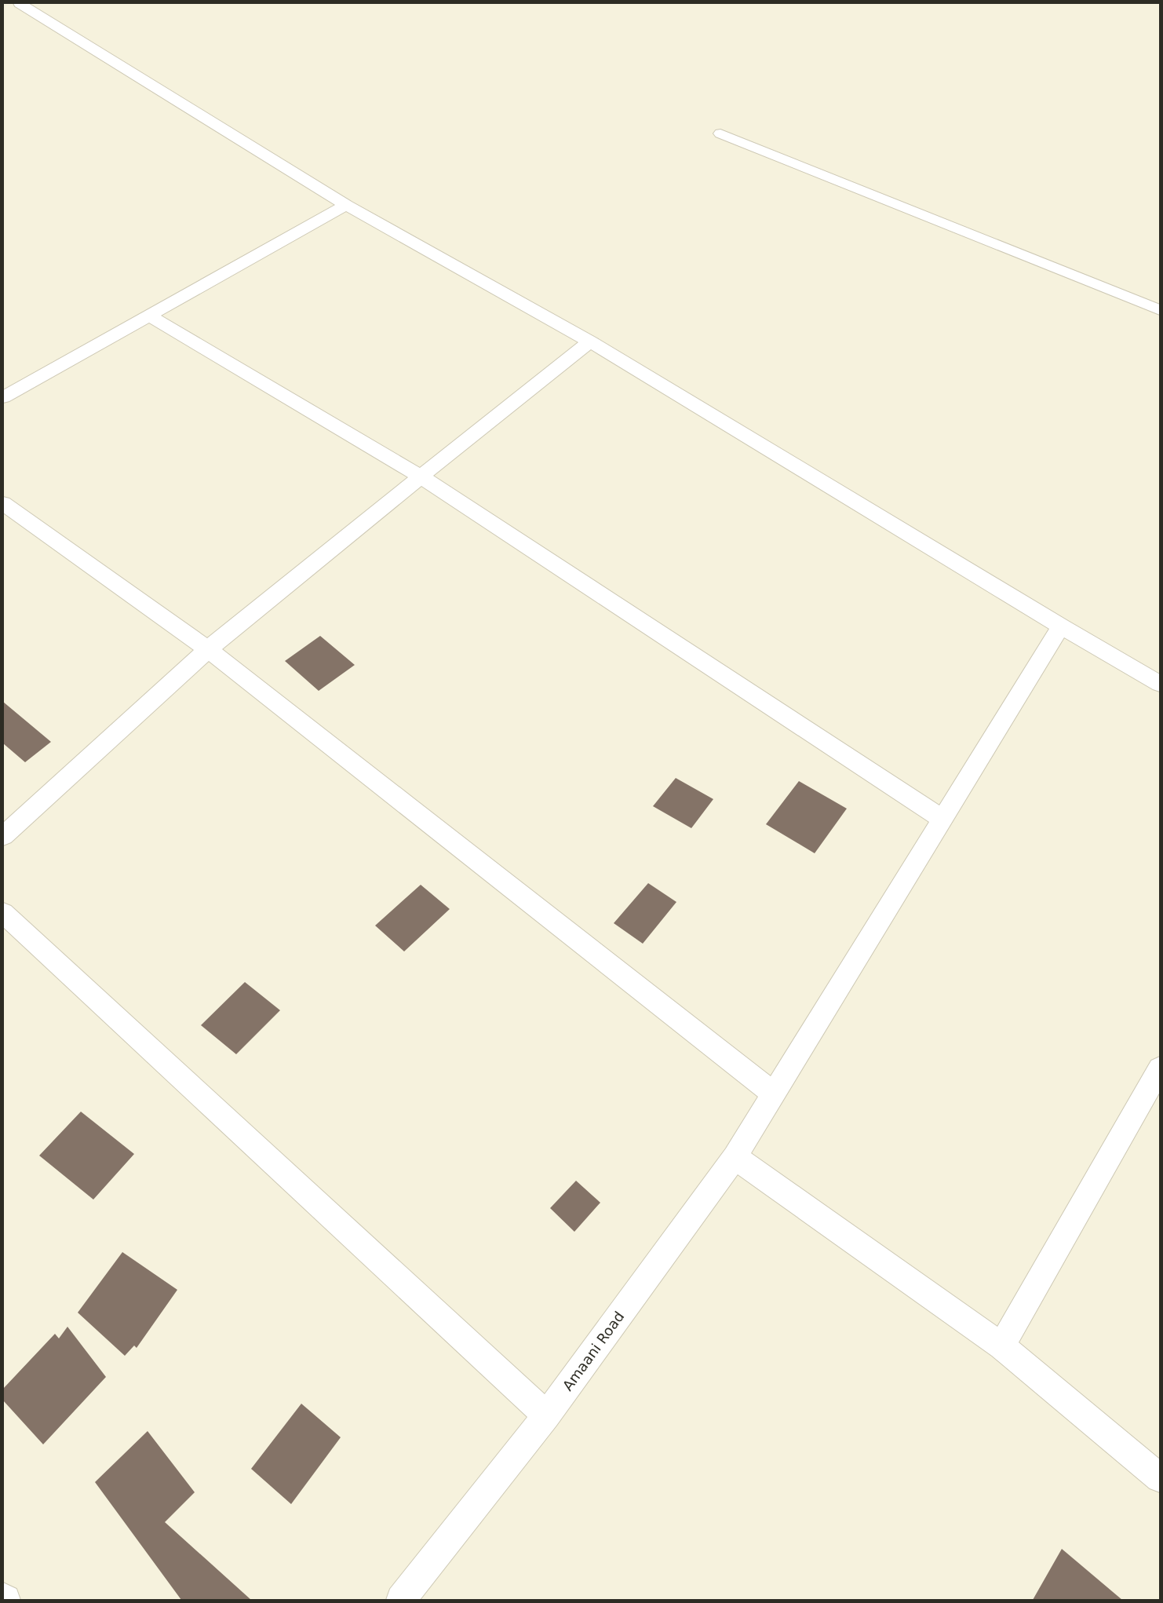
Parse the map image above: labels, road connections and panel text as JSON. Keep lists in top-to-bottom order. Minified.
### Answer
{"streets":{"street":["Amaani Road"]}}
